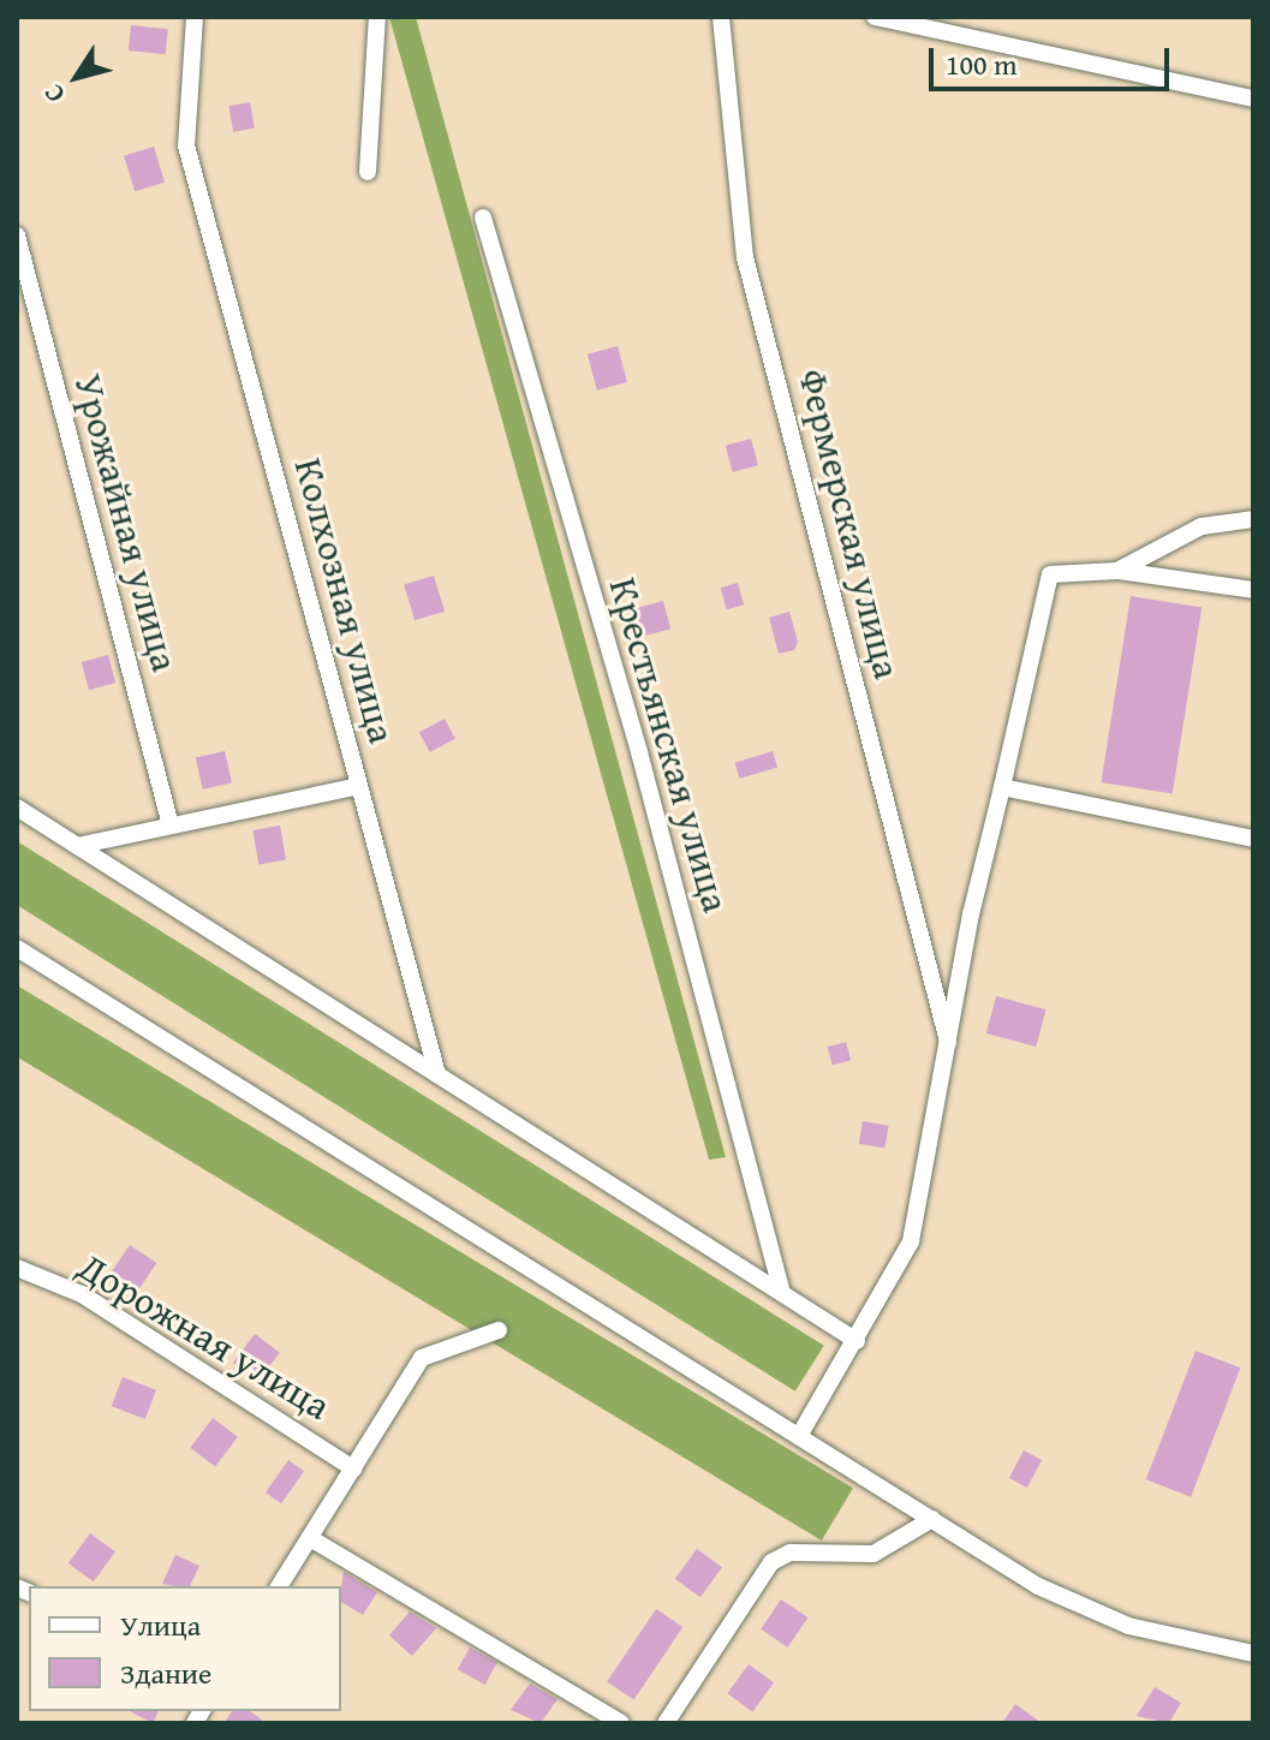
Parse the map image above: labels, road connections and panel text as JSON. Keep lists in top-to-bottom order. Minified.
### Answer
{"streets":{"street":["Урожайная улица","Фермерская улица","Колхозная улица","Крестьянская улица","Дорожная улица"]},"legend":["Улица","Здание"],"scale_bar":"100 m","north":"bottom left"}
